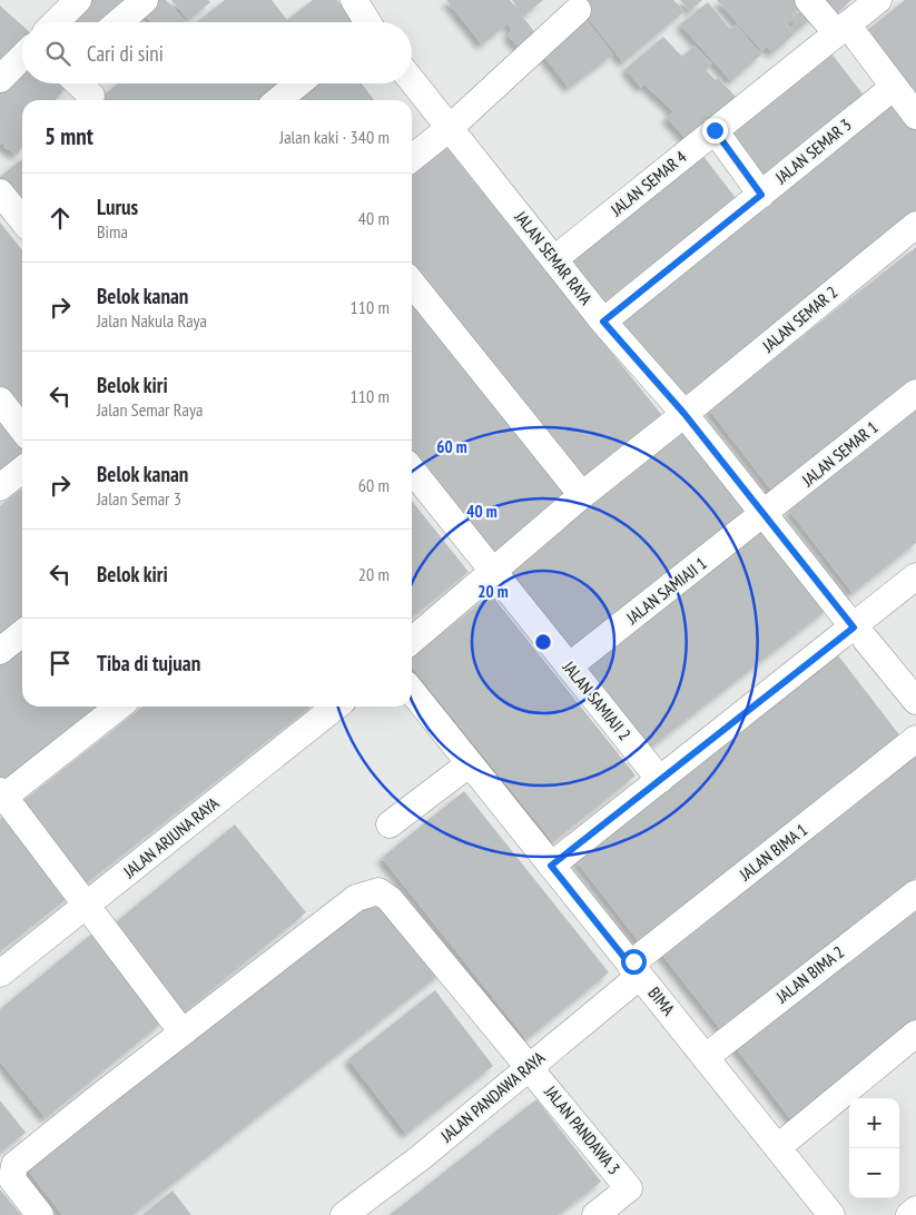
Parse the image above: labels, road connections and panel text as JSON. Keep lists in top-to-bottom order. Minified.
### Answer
{"streets":{"street":["JALAN SEMAR 3","JALAN SEMAR 4","JALAN SEMAR RAYA","JALAN SEMAR 2","JALAN SEMAR 1","JALAN SAMIAJI 1","JALAN SAMIAJI 2","JALAN ARJUNA RAYA","JALAN BIMA 1","JALAN BIMA 2","BIMA","JALAN PANDAWA RAYA","JALAN PANDAWA 3"]},"crossings":[["JALAN SEMAR 3","JALAN SEMAR RAYA"],["JALAN SEMAR 4","JALAN SEMAR RAYA"],["JALAN SEMAR RAYA","JALAN SEMAR 2"],["JALAN SEMAR RAYA","JALAN SEMAR 1"],["JALAN SEMAR RAYA","JALAN SAMIAJI 1"],["JALAN SEMAR 2","JALAN SAMIAJI 2"],["JALAN SEMAR 1","JALAN SAMIAJI 1"],["JALAN SAMIAJI 1","JALAN SAMIAJI 2"],["JALAN BIMA 1","BIMA"],["JALAN BIMA 1","JALAN PANDAWA RAYA"],["JALAN BIMA 2","BIMA"],["BIMA","JALAN PANDAWA RAYA"],["JALAN PANDAWA RAYA","JALAN PANDAWA 3"]],"page":{"search":"Cari di sini","heading":["5 mnt","Jalan kaki · 340 m"],"list":[["Lurus","Bima","40 m"],["Belok kanan","Jalan Nakula Raya","110 m"],["Belok kiri","Jalan Semar Raya","110 m"],["Belok kanan","Jalan Semar 3","60 m"],["Belok kiri","20 m"],"Tiba di tujuan"],"map_buttons":["+","−"]},"rings":["60 m","40 m","20 m"]}
